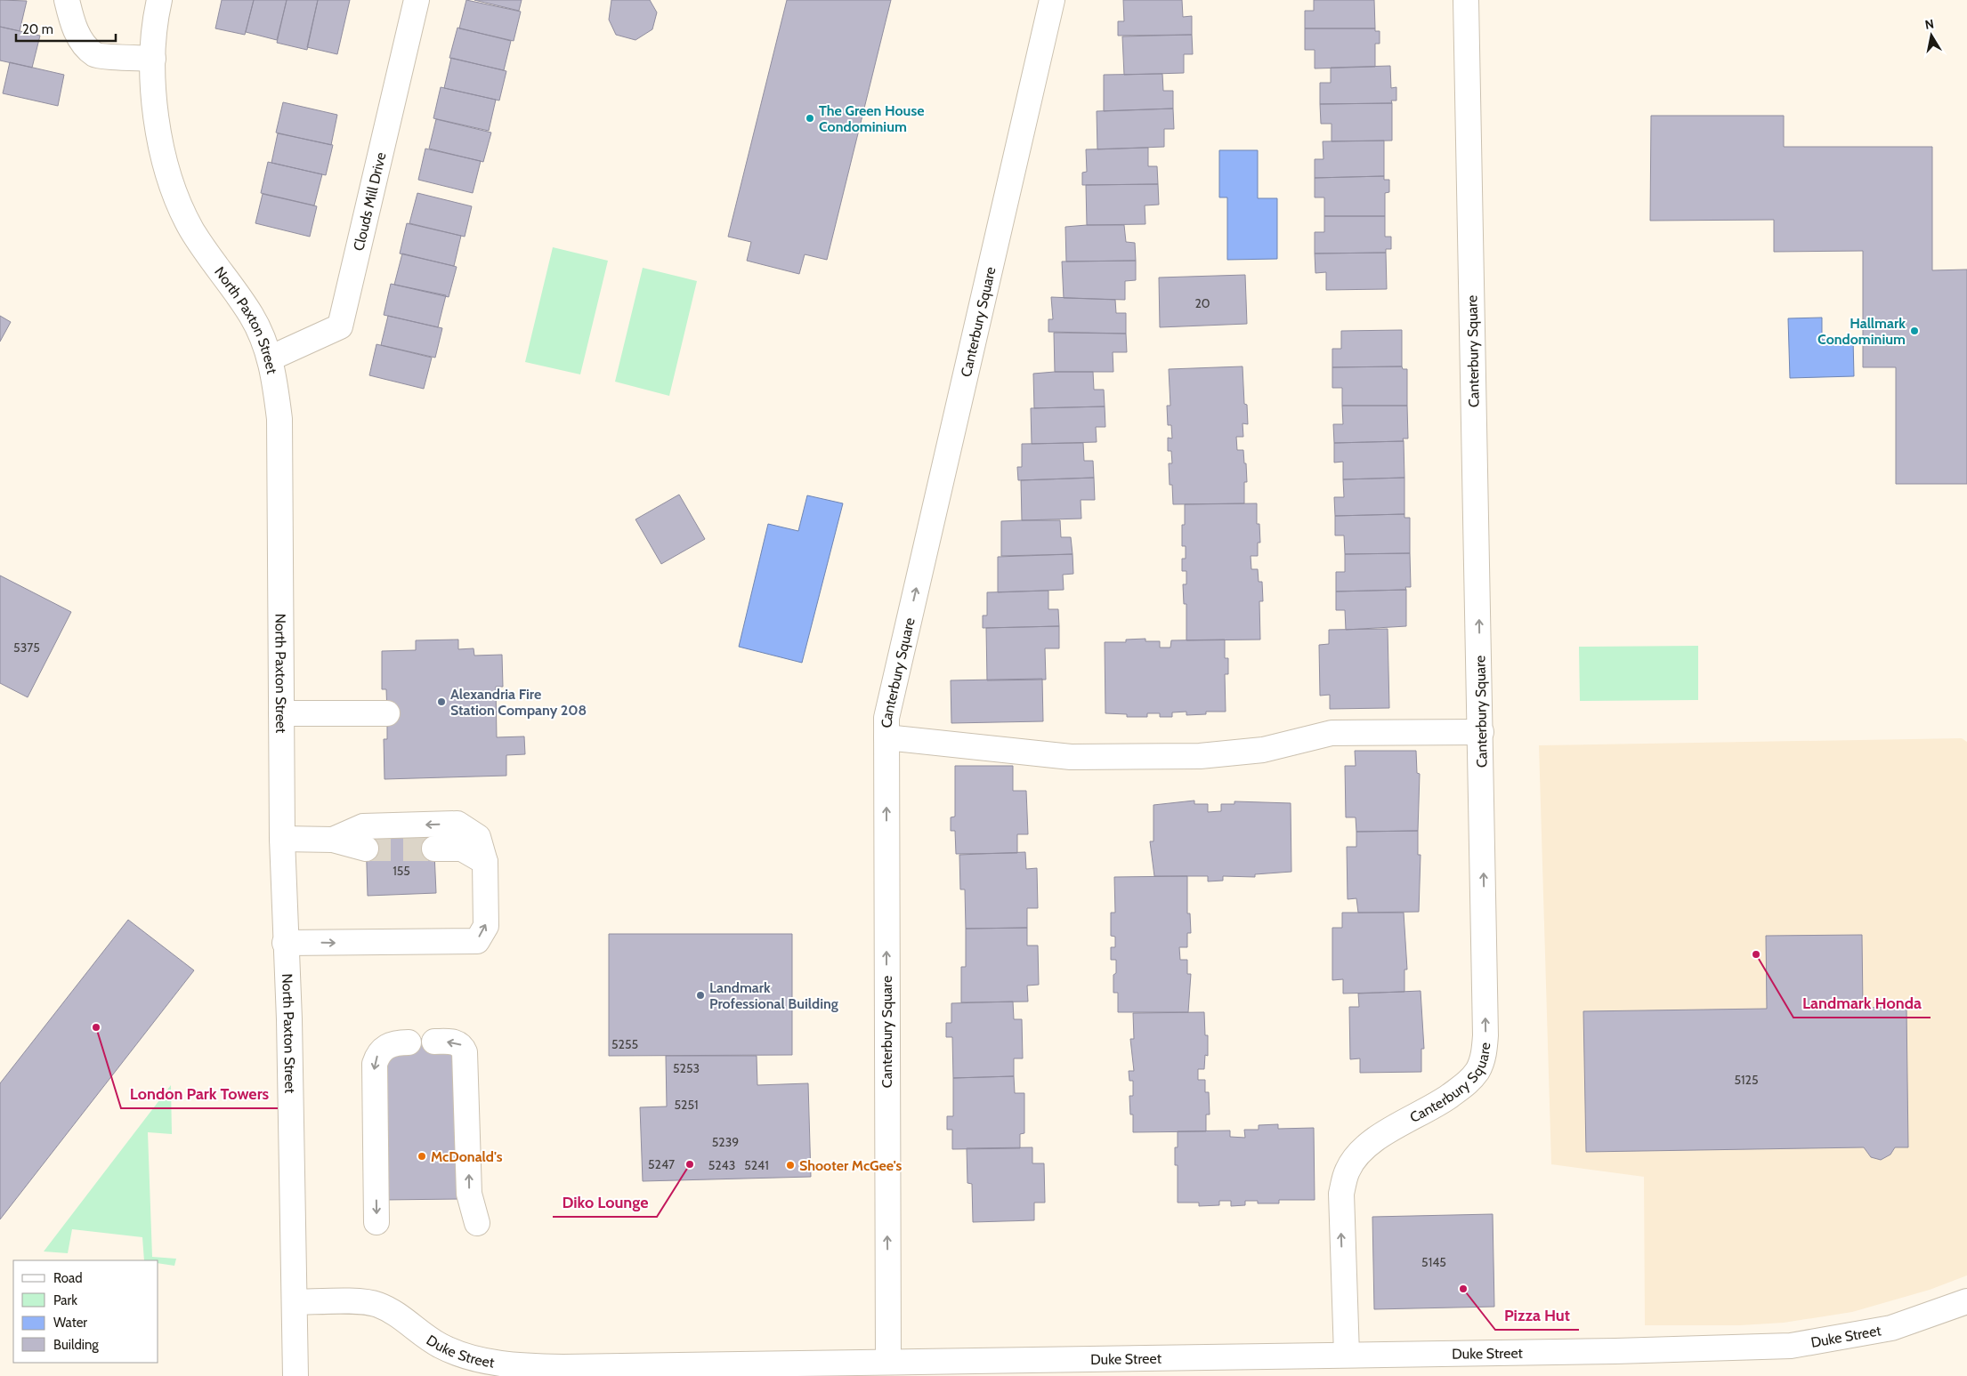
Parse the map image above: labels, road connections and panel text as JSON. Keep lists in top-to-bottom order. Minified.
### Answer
{"streets":{"street":["Clouds Mill Drive","North Paxton Street","Canterbury Square","Duke Street"]},"crossings":[["Clouds Mill Drive","North Paxton Street"],["North Paxton Street","Duke Street"],["Canterbury Square","Duke Street"]],"one_way":["Canterbury Square"],"places":["The Green House Condominium","Hallmark Condominium","Alexandria Fire Station Company 208","Landmark Honda","Landmark Professional Building","London Park Towers","McDonald's","Diko Lounge","Shooter McGee's","Pizza Hut"],"house_numbers":["20","5375","155","5255","5253","5125","5251","5239","5247","5243","5241","5145"],"legend":["Road","Park","Water","Building"],"scale_bar":"20 m","north":"top"}
